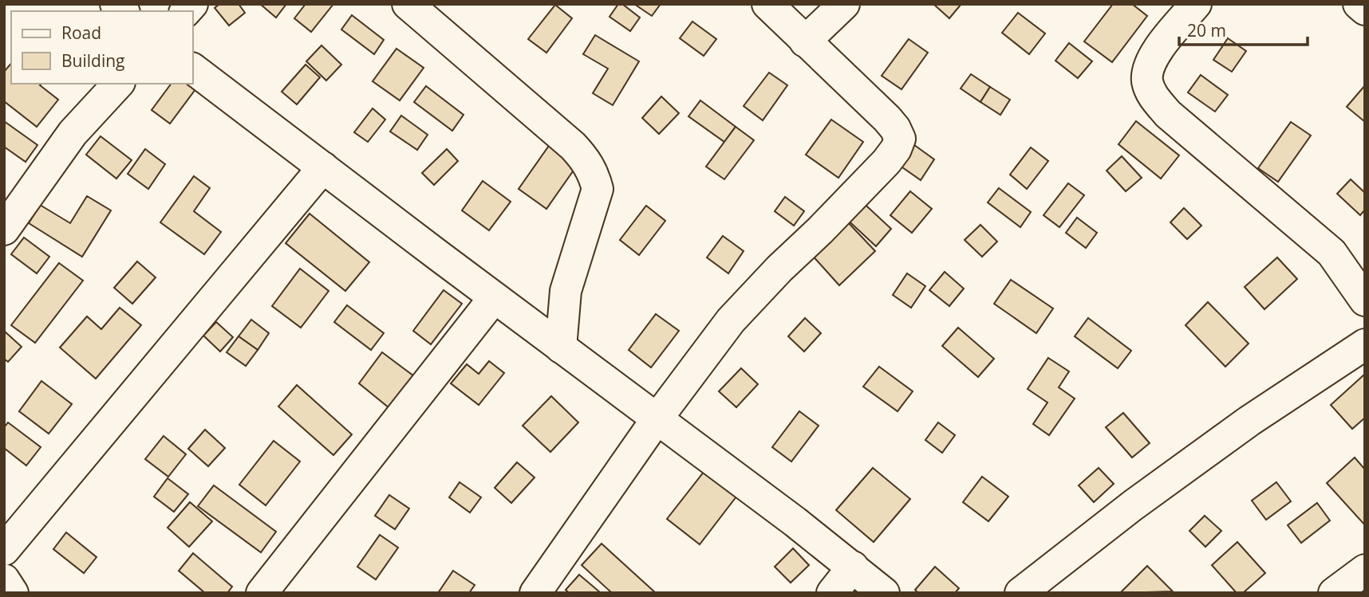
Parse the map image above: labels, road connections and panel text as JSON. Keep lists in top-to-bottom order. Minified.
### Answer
{"legend":["Road","Building"],"scale_bar":"20 m"}
